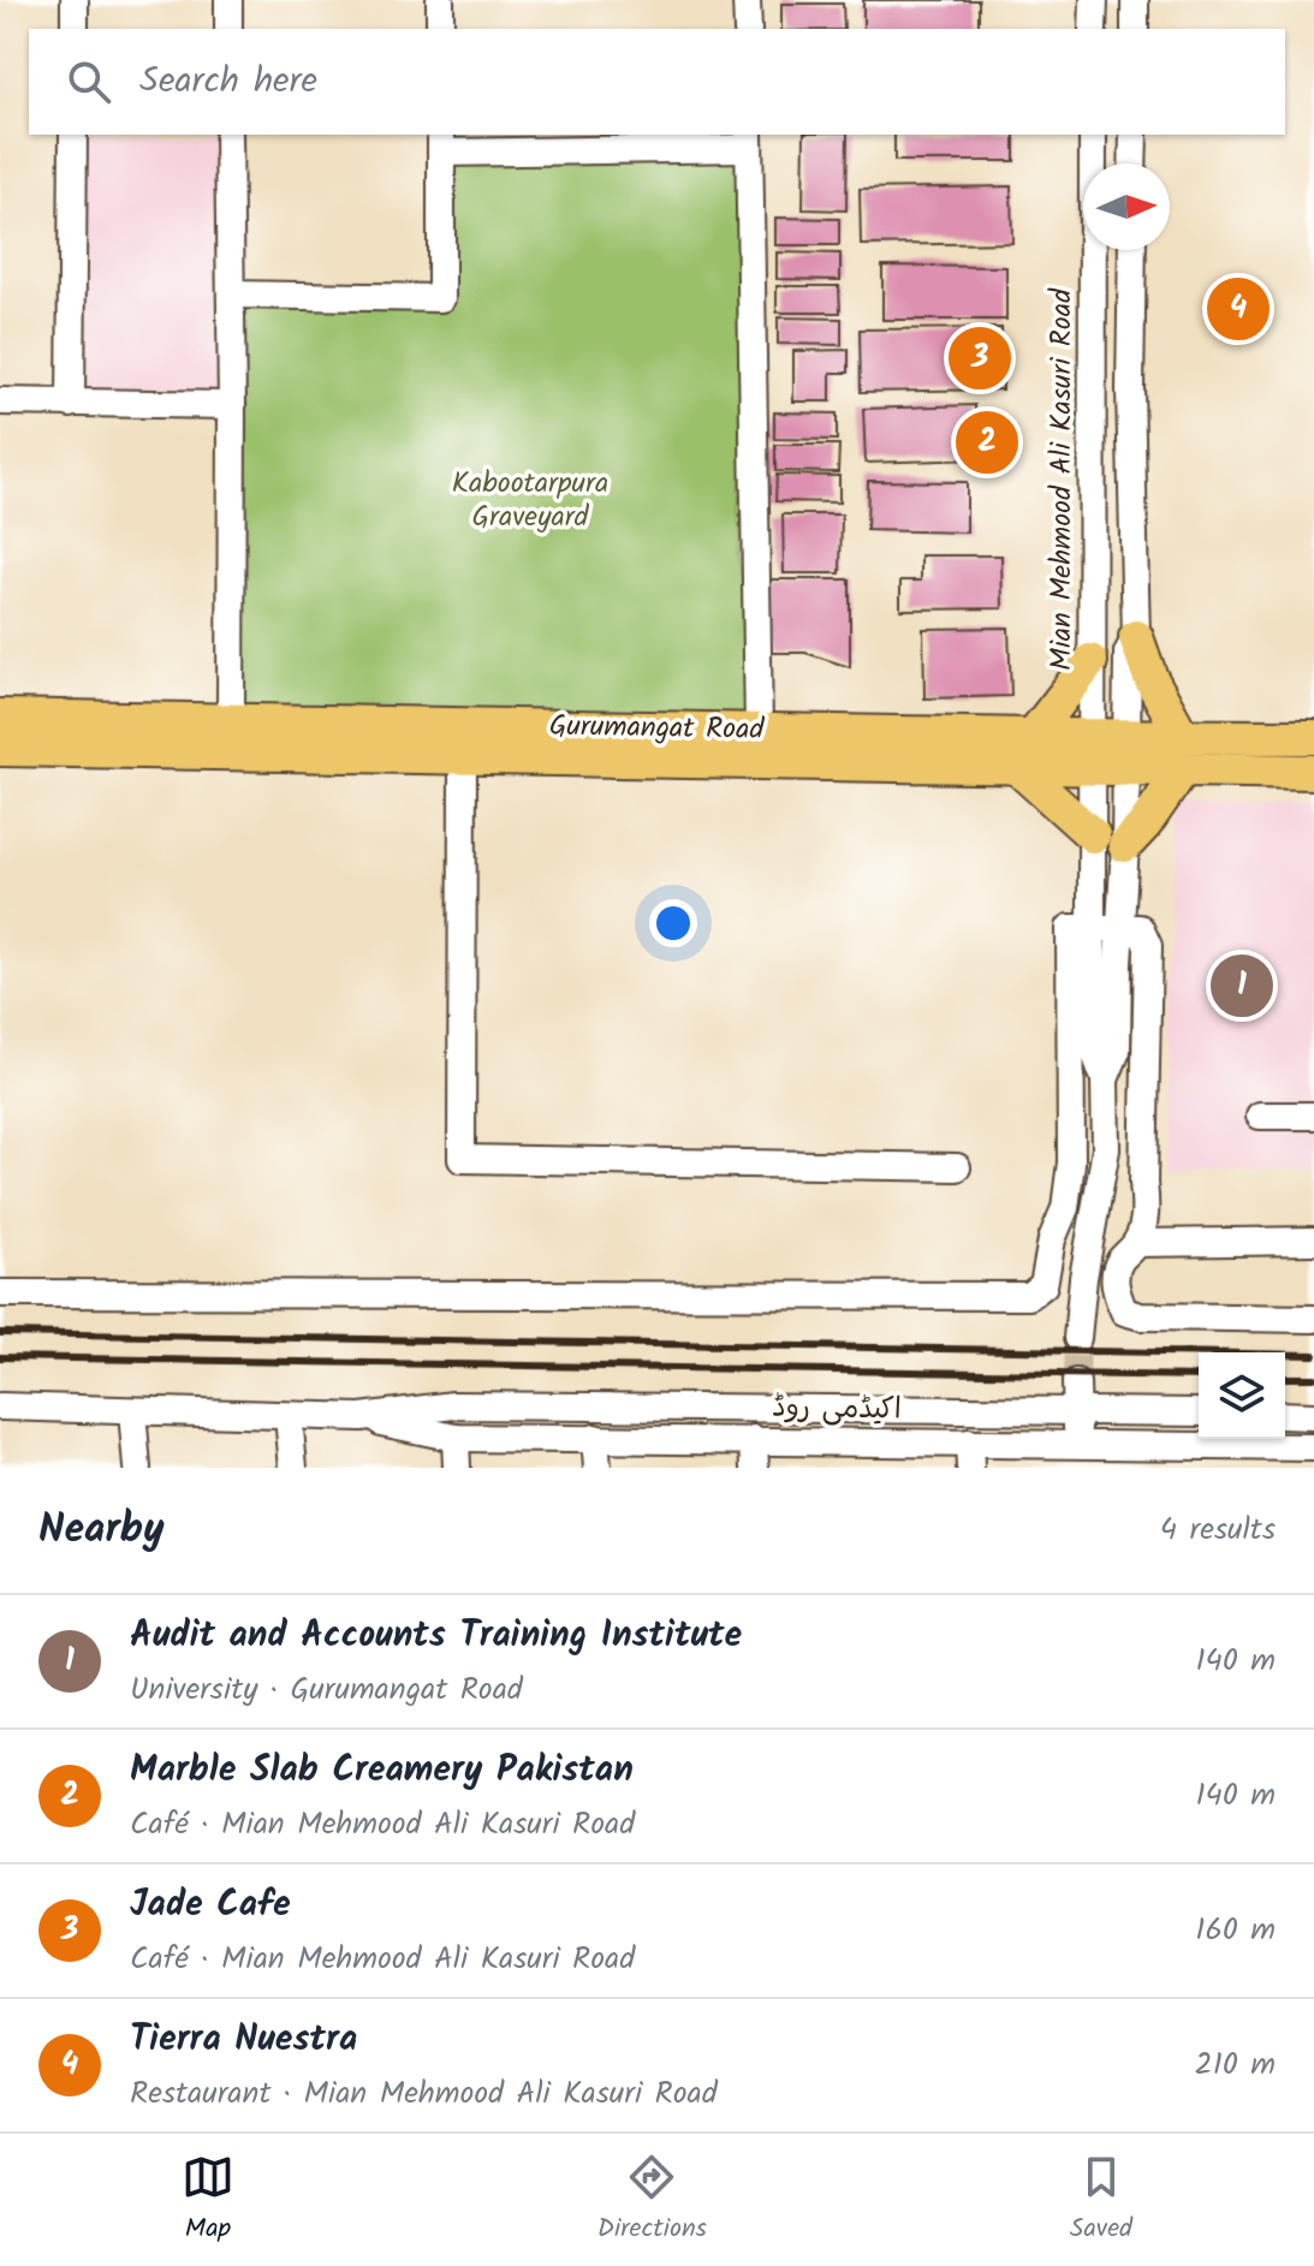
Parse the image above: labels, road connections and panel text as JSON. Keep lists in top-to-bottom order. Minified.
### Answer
{"streets":{"main road":["Gurumangat Road"],"street":["Mian Mehmood Ali Kasuri Road","اکیڈمی روڈ"]},"crossings":[["Mian Mehmood Ali Kasuri Road","Gurumangat Road"]],"parks":["Kabootarpura Graveyard"],"north":"right","page":{"search":"Search here","pins":["4","3","2","1"],"heading":["Nearby","4 results"],"list":[{"mark":"1","name":"Audit and Accounts Training Institute","note":"University · Gurumangat Road","value":"140 m"},{"mark":"2","name":"Marble Slab Creamery Pakistan","note":"Café · Mian Mehmood Ali Kasuri Road","value":"140 m"},{"mark":"3","name":"Jade Cafe","note":"Café · Mian Mehmood Ali Kasuri Road","value":"160 m"},{"mark":"4","name":"Tierra Nuestra","note":"Restaurant · Mian Mehmood Ali Kasuri Road","value":"210 m"}],"nav":["Map","Directions","Saved"]}}
